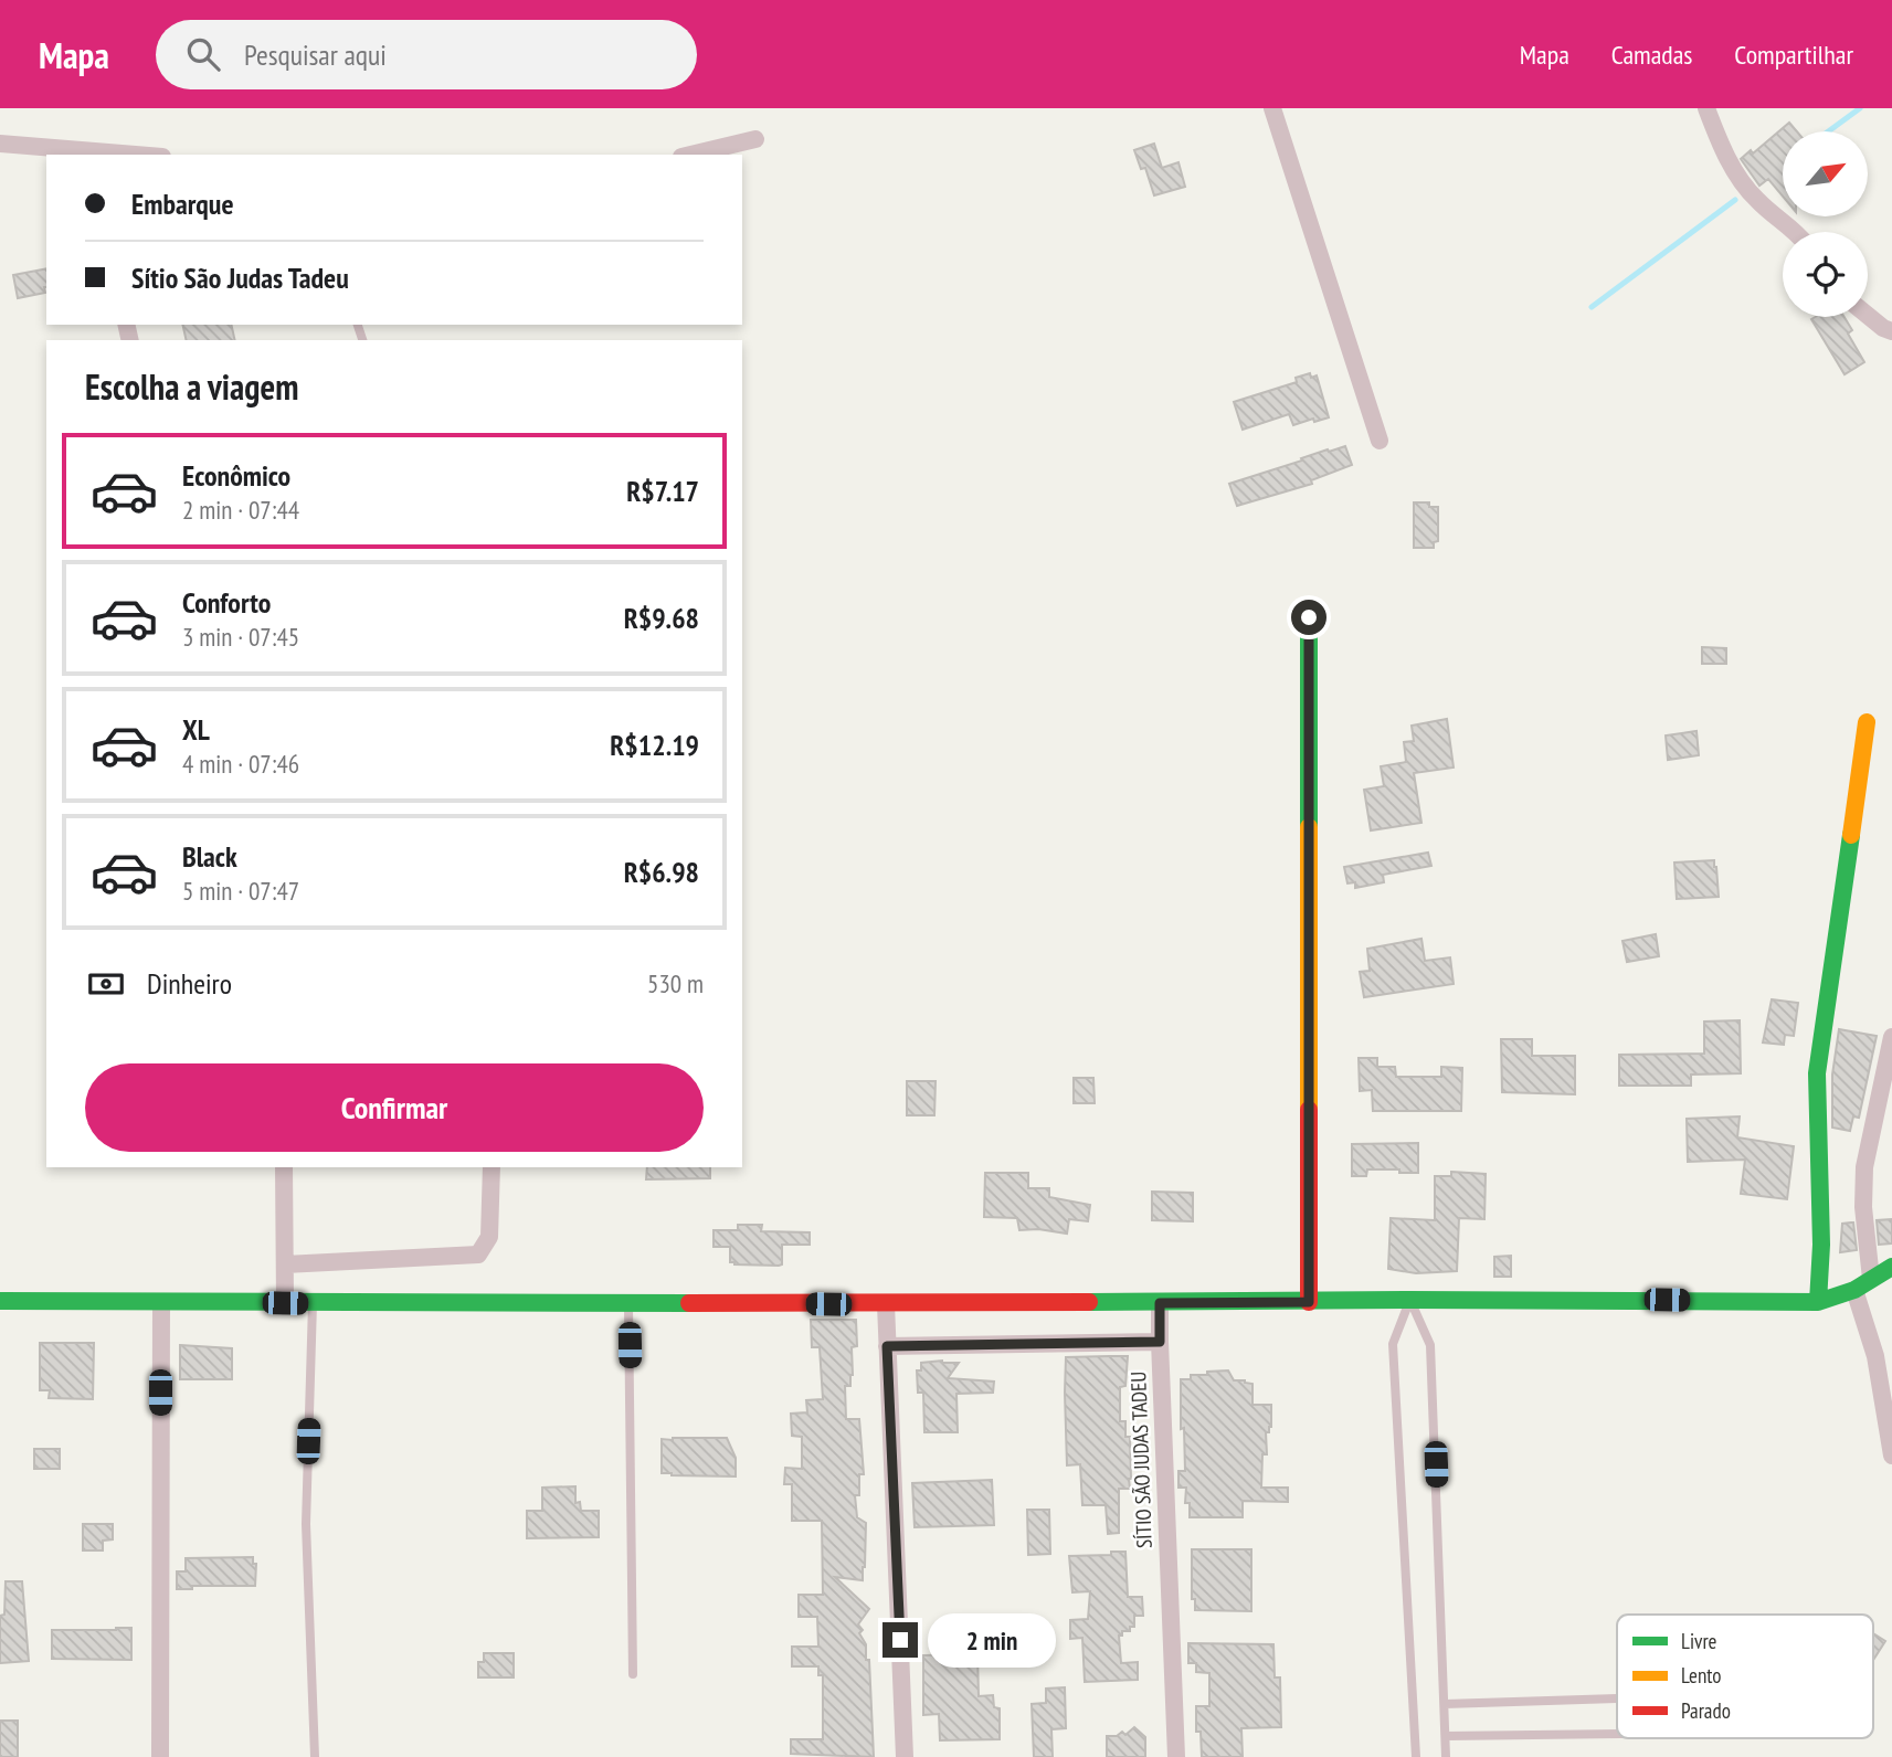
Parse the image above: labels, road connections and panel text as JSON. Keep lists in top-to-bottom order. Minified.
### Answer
{"streets":{"street":["SÍTIO SÃO JUDAS TADEU"]},"legend":["Livre","Lento","Parado"],"north":"top right","page":{"header":"Mapa","search":"Pesquisar aqui","nav":["Mapa","Camadas","Compartilhar"],"banner":["Embarque","Sítio São Judas Tadeu"],"heading":"Escolha a viagem","list":[{"name":"Econômico","note":"2 min · 07:44","value":"R$7.17"},{"name":"Conforto","note":"3 min · 07:45","value":"R$9.68"},{"name":"XL","note":"4 min · 07:46","value":"R$12.19"},{"name":"Black","note":"5 min · 07:47","value":"R$6.98"}],"pay":["Dinheiro","530 m"],"buttons":"Confirmar","bubble":"2 min"}}
